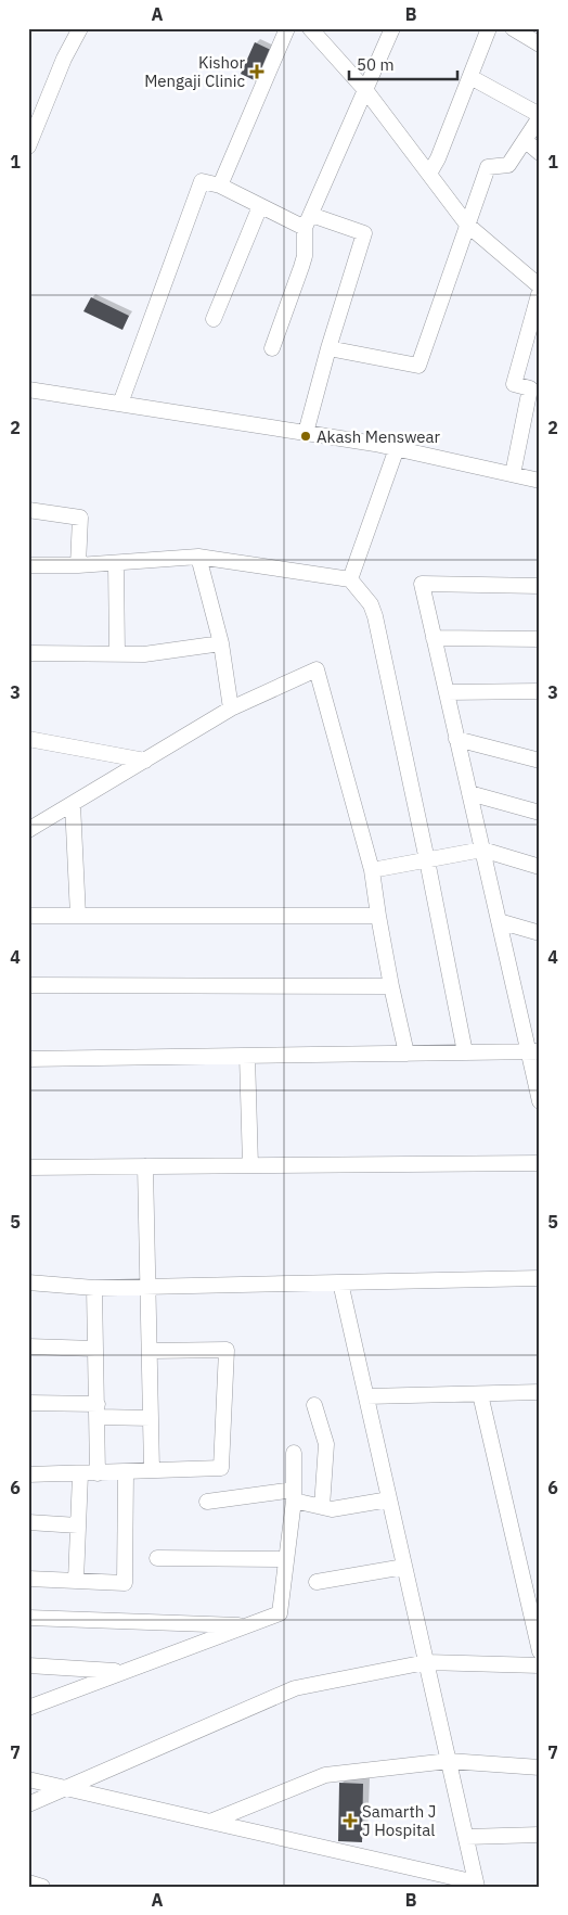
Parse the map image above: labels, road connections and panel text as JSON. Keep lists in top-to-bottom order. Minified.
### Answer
{"places":{"health":["Kishor Mengaji Clinic","Samarth J J Hospital"],"other":["Akash Menswear"]},"scale_bar":"50 m","grid":{"columns":["A","B"],"rows":["1","2","3","4","5","6","7"]}}
